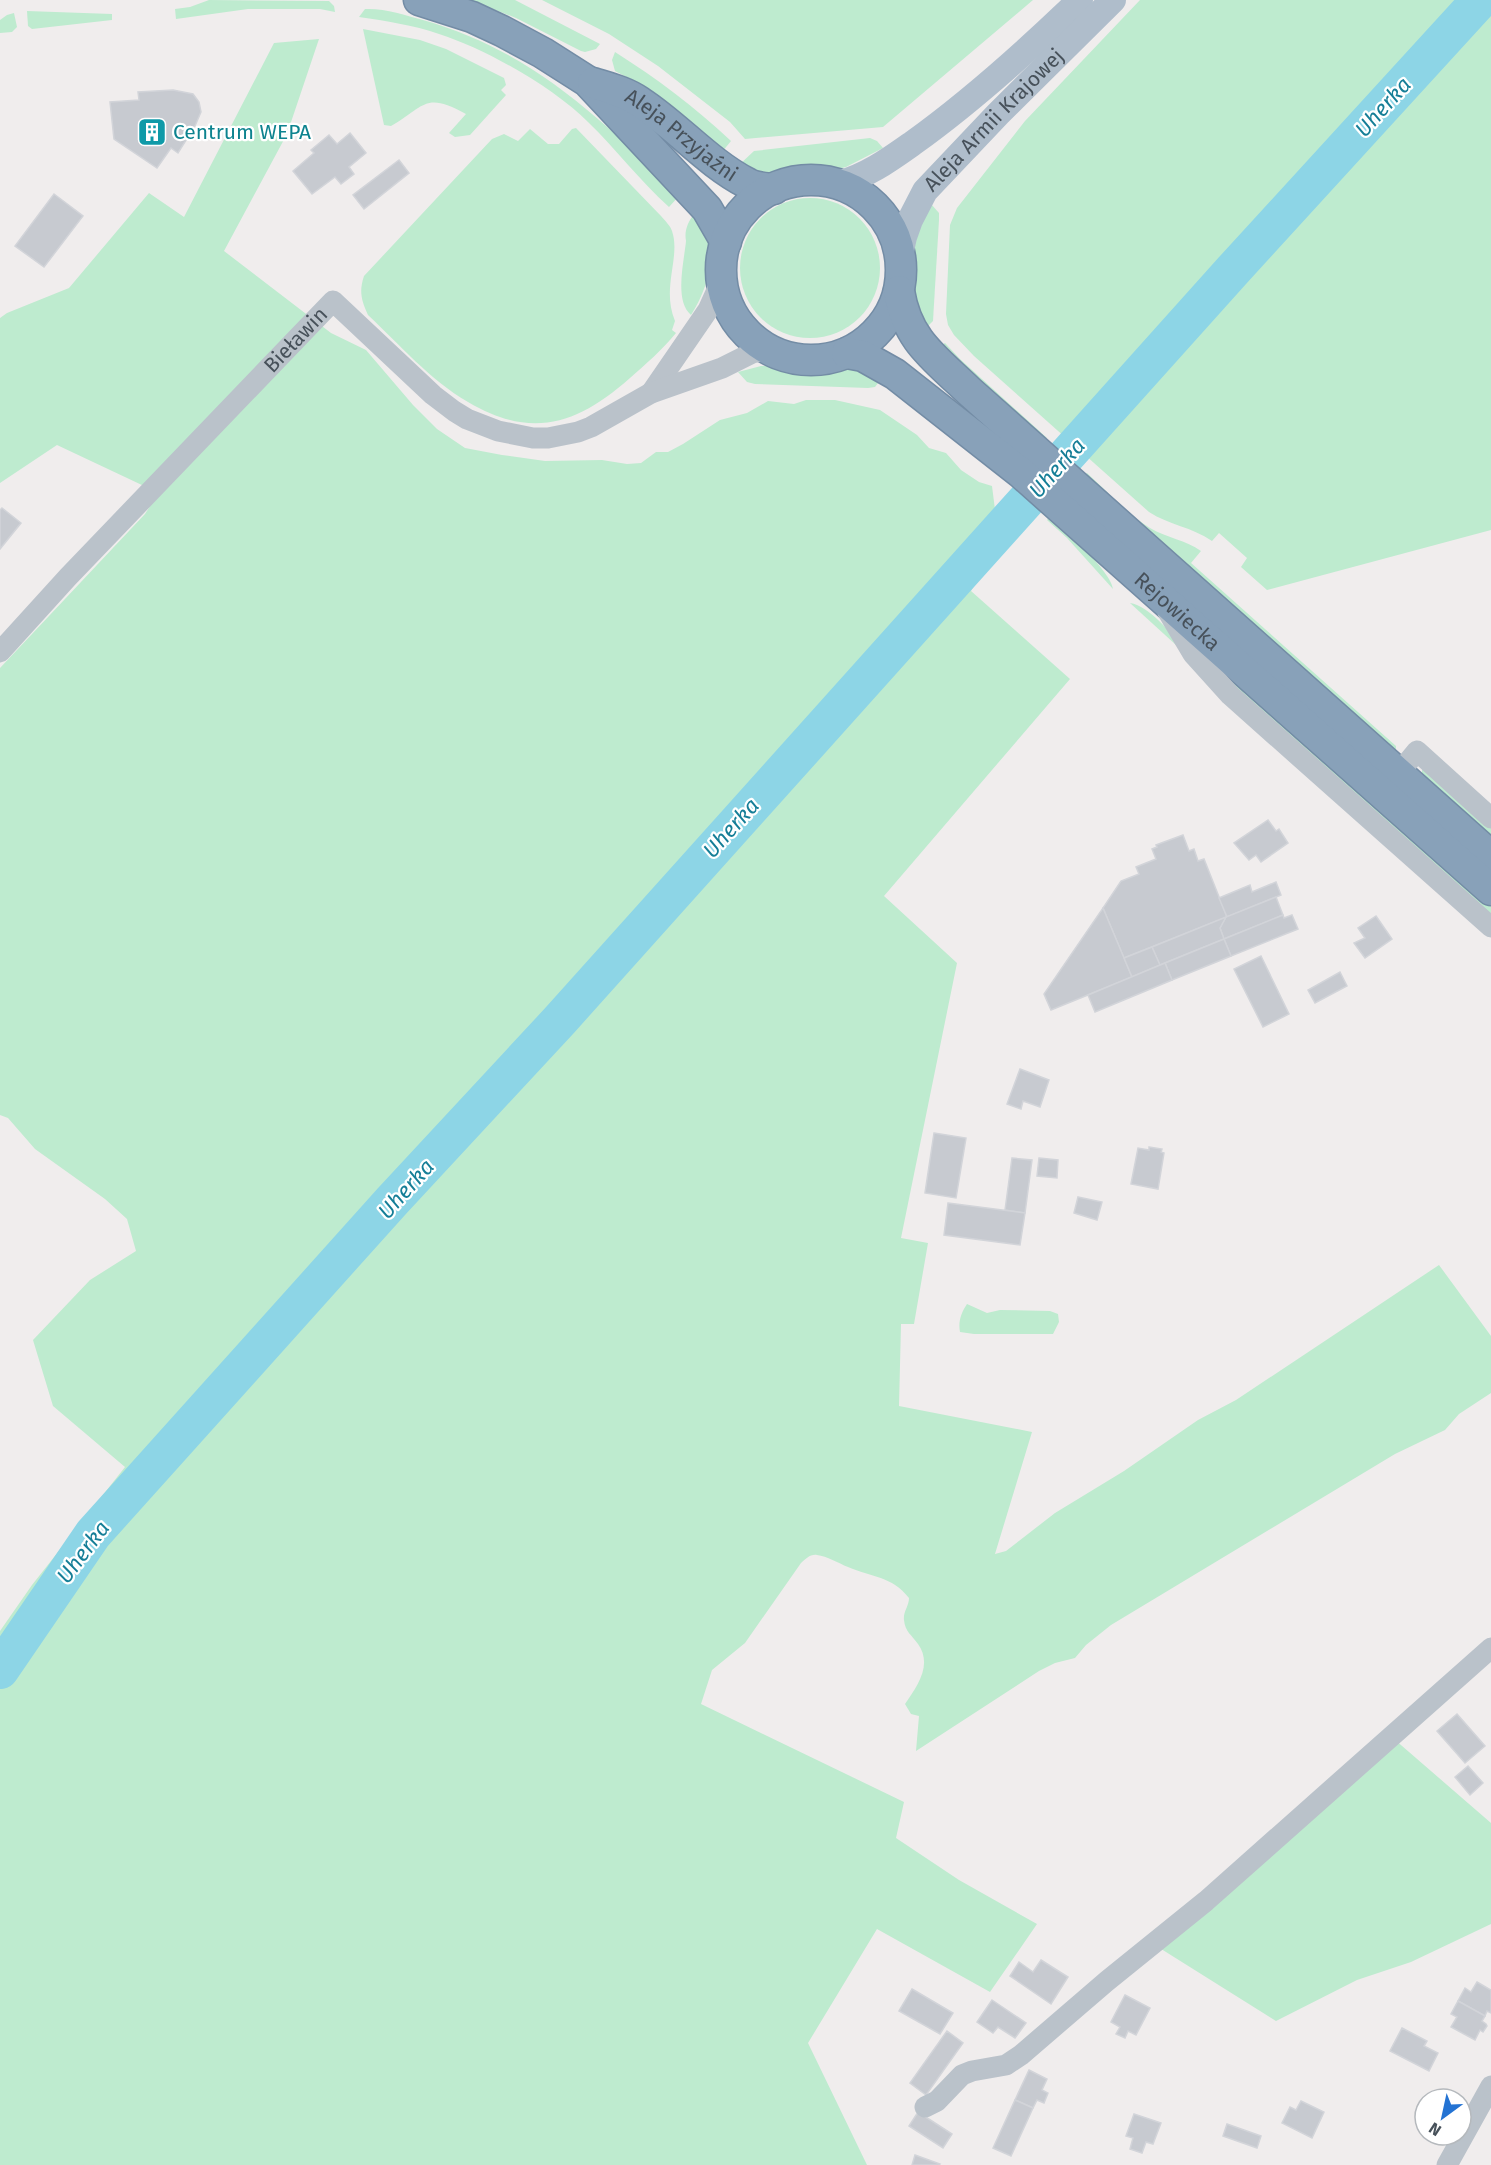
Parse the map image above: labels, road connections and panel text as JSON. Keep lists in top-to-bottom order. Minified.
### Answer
{"streets":{"highway":["Aleja Przyjaźni","Rejowiecka"],"main road":["Aleja Armii Krajowej"],"street":["Bieławin"]},"crossings":[["Aleja Armii Krajowej","Aleja Przyjaźni"],["Aleja Armii Krajowej","Bieławin"],["Aleja Armii Krajowej","Rejowiecka"],["Aleja Przyjaźni","Bieławin"],["Aleja Przyjaźni","Rejowiecka"],["Bieławin","Rejowiecka"]],"water":["Uherka"],"places":{"building":["Centrum WEPA"]},"north":"bottom left"}
